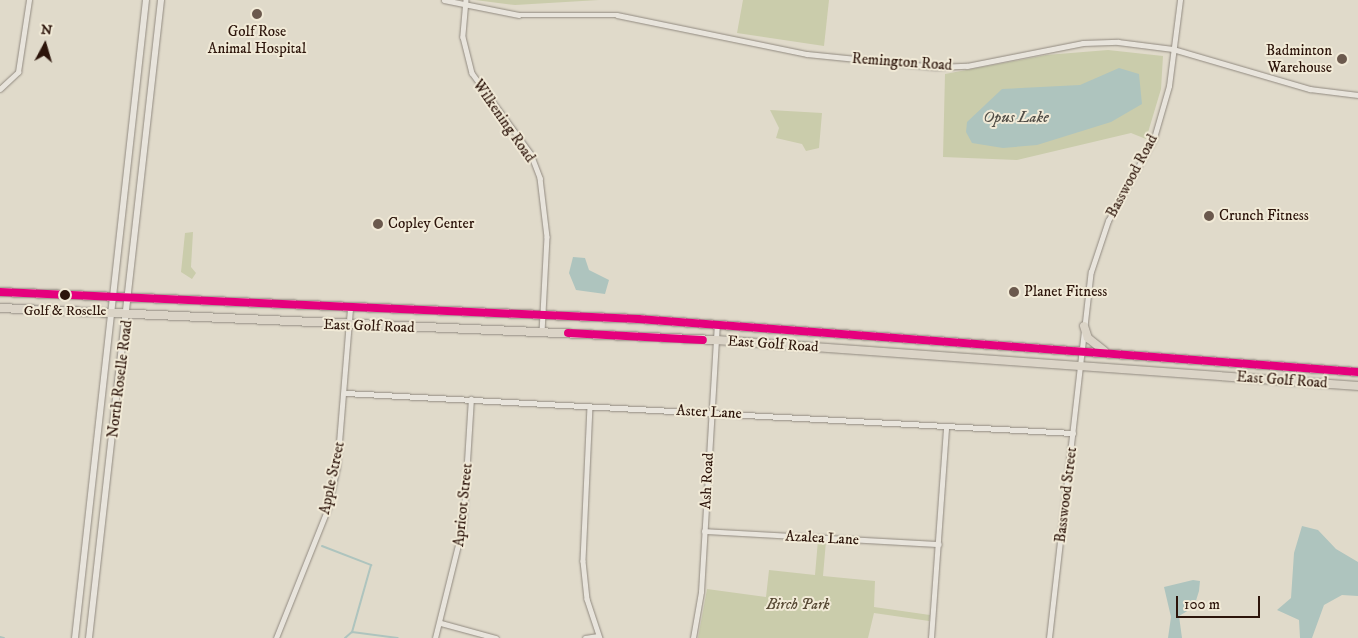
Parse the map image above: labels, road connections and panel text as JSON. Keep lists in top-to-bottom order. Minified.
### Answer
{"streets":{"main road":["East Golf Road","North Roselle Road"],"street":["Remington Road","Wilkening Road","Basswood Road","Aster Lane","Apple Street","Ash Road","Basswood Street","Apricot Street","Azalea Lane"]},"crossings":[["Remington Road","Wilkening Road"],["Remington Road","Basswood Road"],["Wilkening Road","East Golf Road"],["Basswood Road","East Golf Road"],["Basswood Road","Basswood Street"],["East Golf Road","North Roselle Road"],["East Golf Road","Apple Street"],["East Golf Road","Ash Road"],["East Golf Road","Basswood Street"],["Aster Lane","Apple Street"],["Aster Lane","Ash Road"],["Aster Lane","Basswood Street"],["Aster Lane","Apricot Street"],["Ash Road","Azalea Lane"]],"water":["Opus Lake"],"parks":["Birch Park"],"places":["Golf Rose Animal Hospital","Badminton Warehouse","Crunch Fitness","Copley Center","Planet Fitness","Golf & Roselle"],"scale_bar":"100 m","north":"top"}
